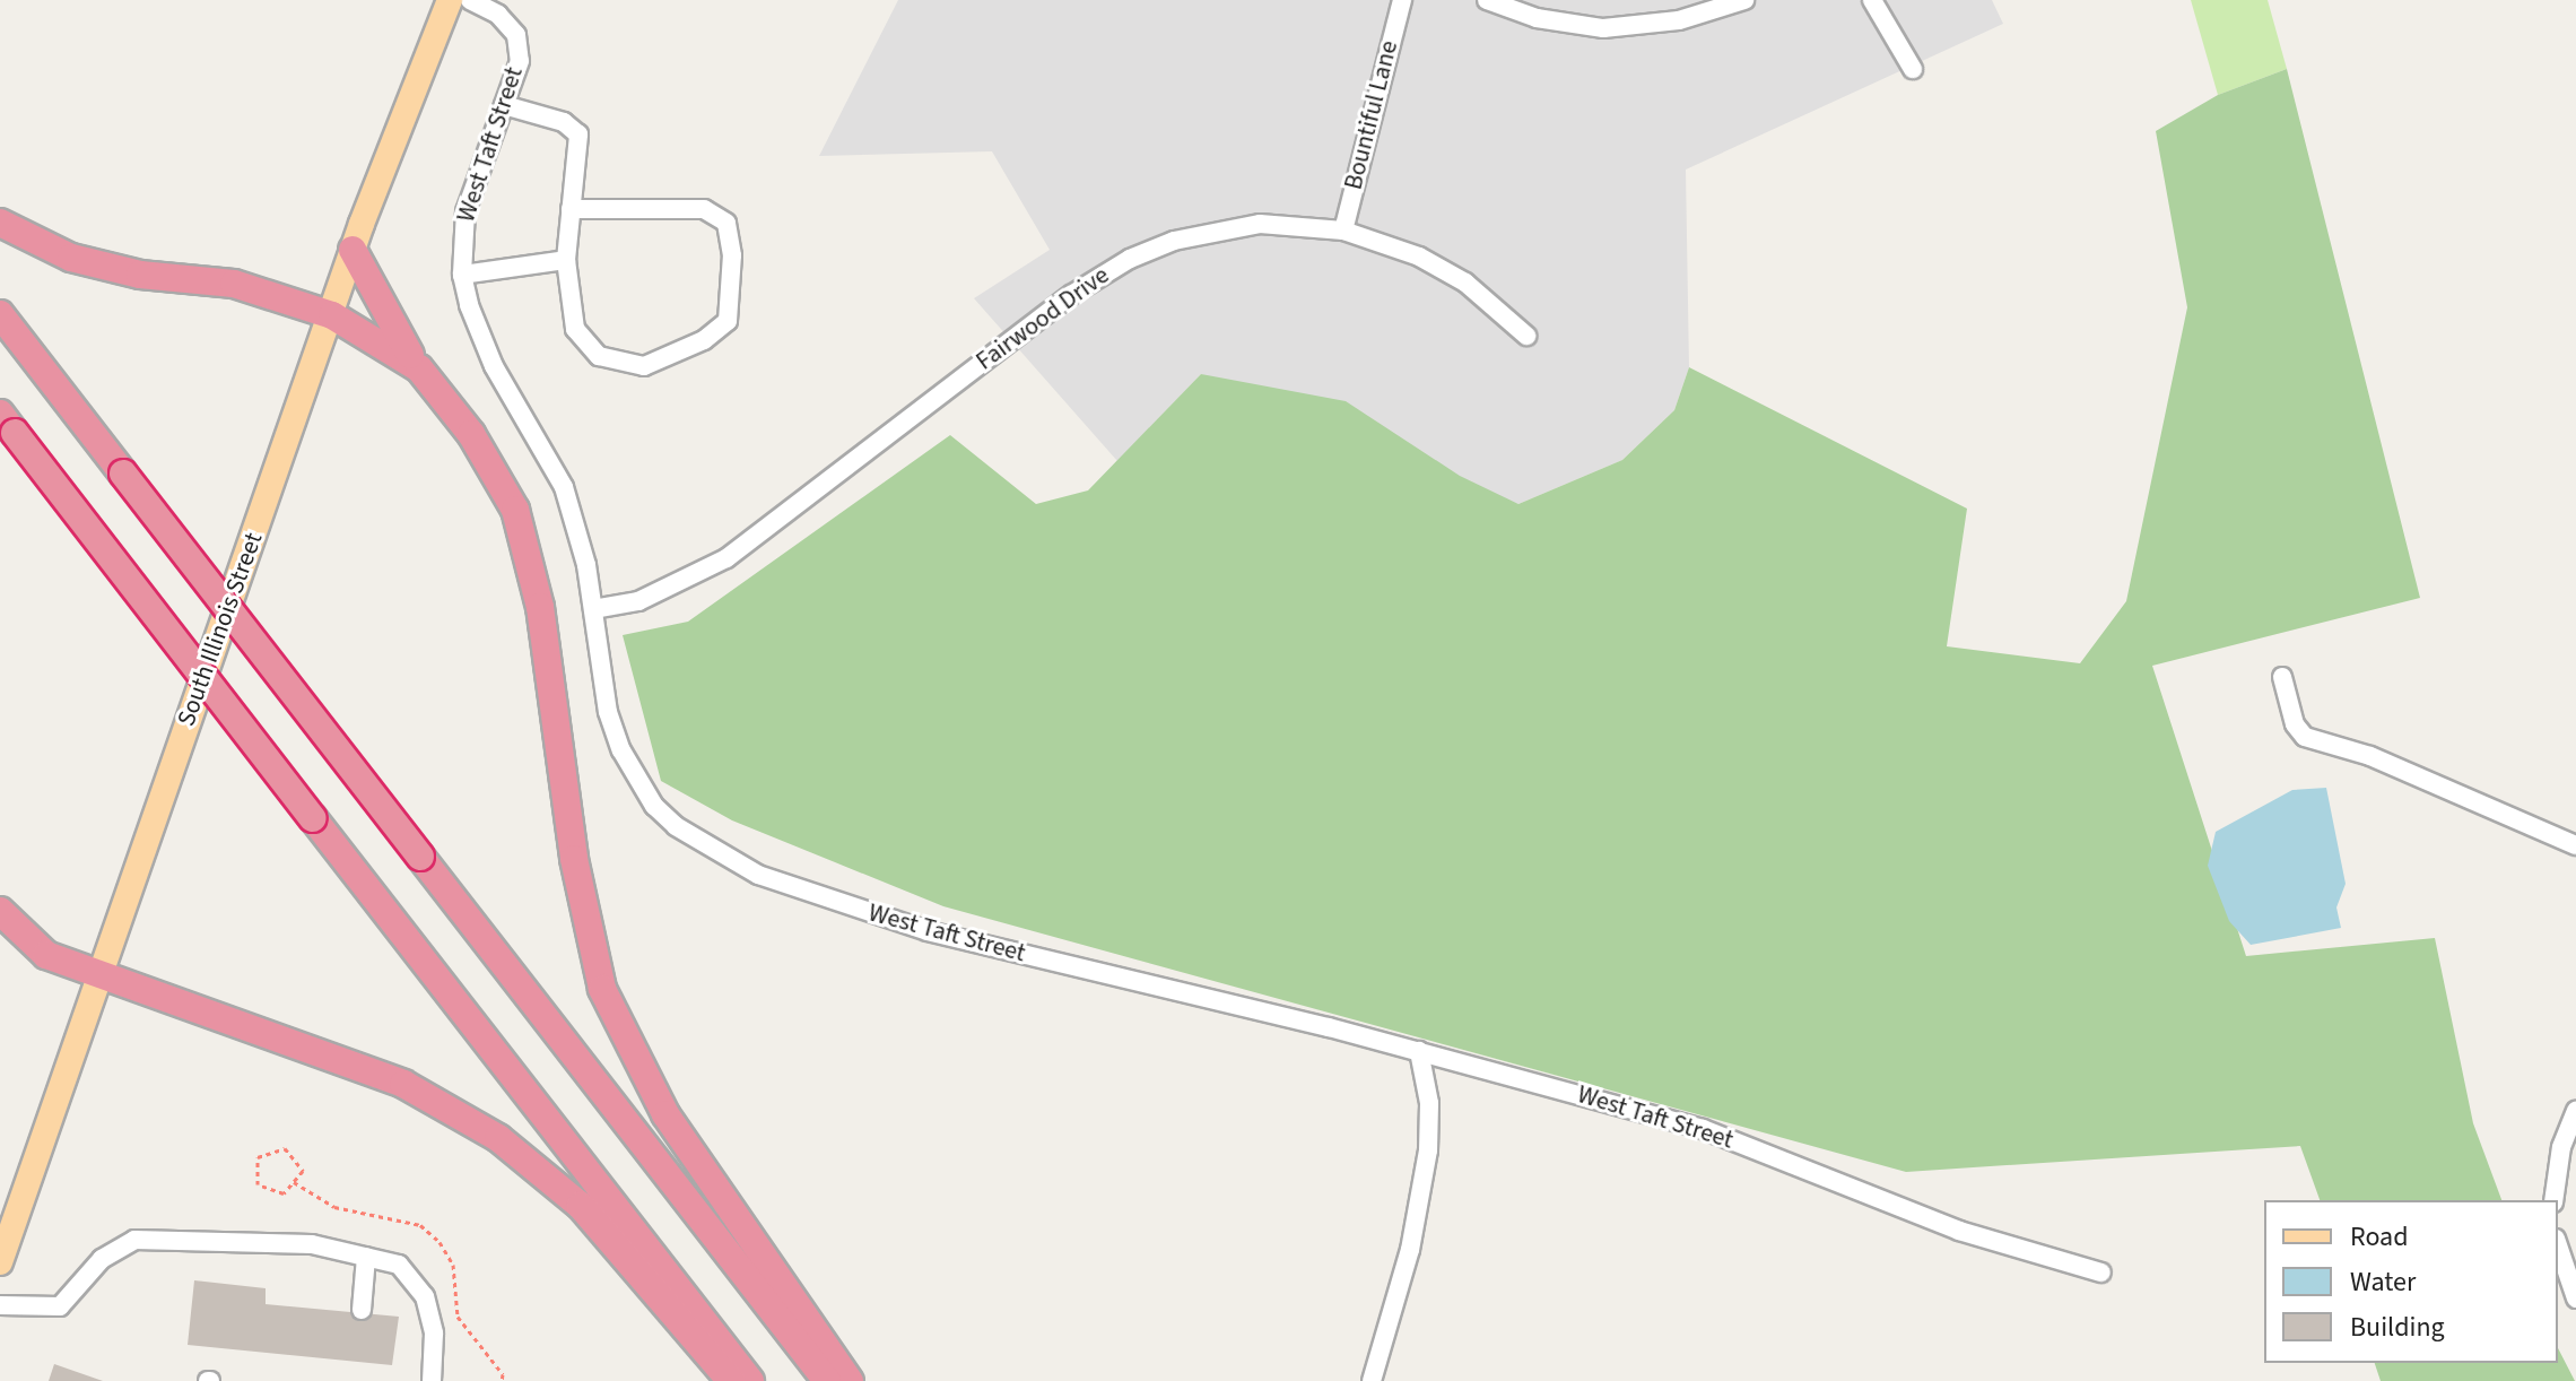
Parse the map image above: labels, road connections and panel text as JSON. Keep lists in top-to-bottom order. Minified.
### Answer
{"streets":{"main road":["South Illinois Street"],"street":["Bountiful Lane","West Taft Street","Fairwood Drive"]},"crossings":[["Bountiful Lane","Fairwood Drive"],["West Taft Street","Fairwood Drive"]],"legend":["Road","Water","Building"]}
